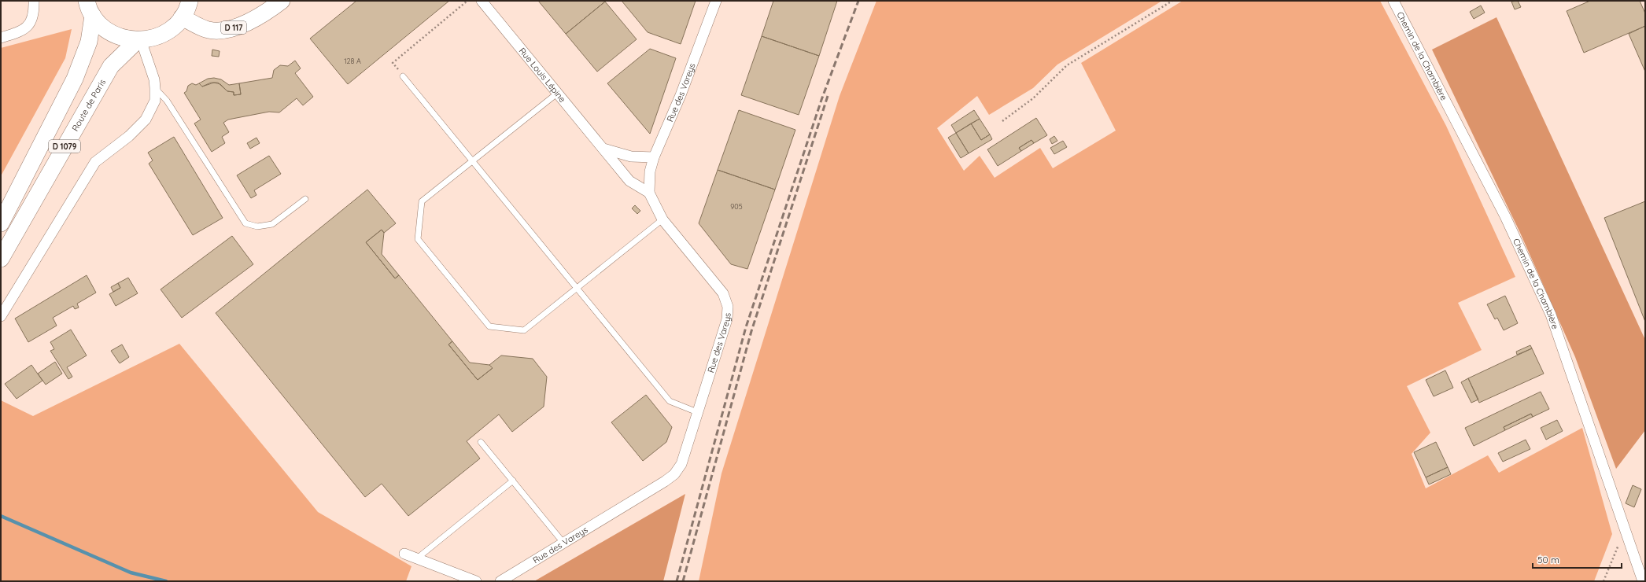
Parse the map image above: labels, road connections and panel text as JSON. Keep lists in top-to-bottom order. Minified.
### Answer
{"streets":{"main road":["D 117","Route de Paris","D 1079"],"street":["Chemin de la Chambière","Rue Louis Lépine","Rue des Vareys"]},"crossings":[["Rue Louis Lépine","Rue des Vareys"]],"house_numbers":["128 A","905"],"scale_bar":"50 m"}
